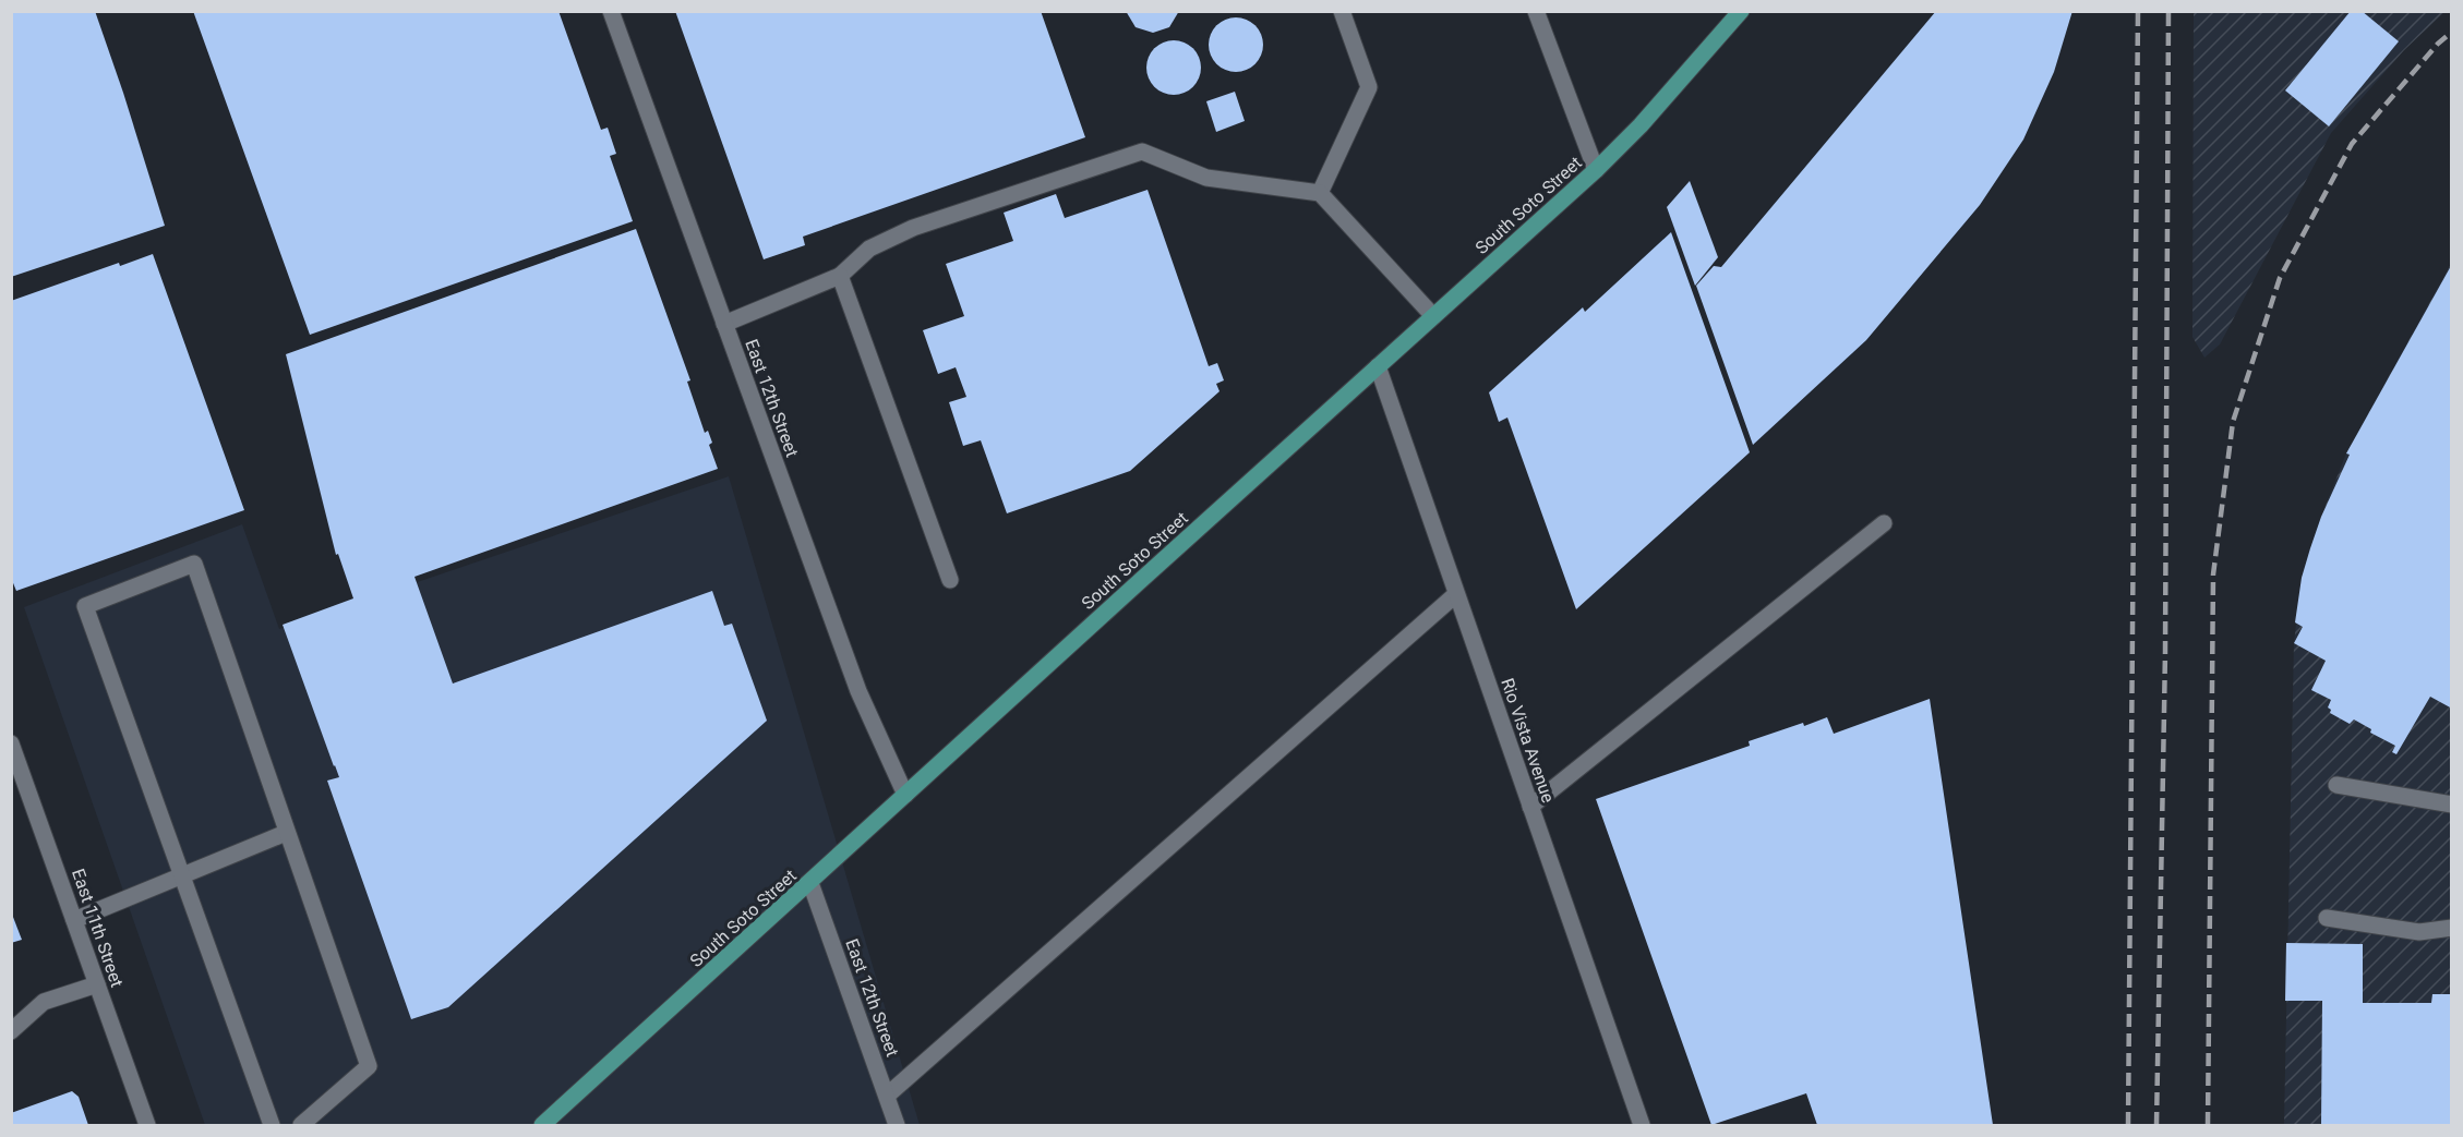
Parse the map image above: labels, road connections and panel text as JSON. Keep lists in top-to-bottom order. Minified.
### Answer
{"streets":{"main road":["South Soto Street"],"street":["East 12th Street","Rio Vista Avenue","East 11th Street"]},"crossings":[["South Soto Street","East 12th Street"],["South Soto Street","Rio Vista Avenue"]]}
